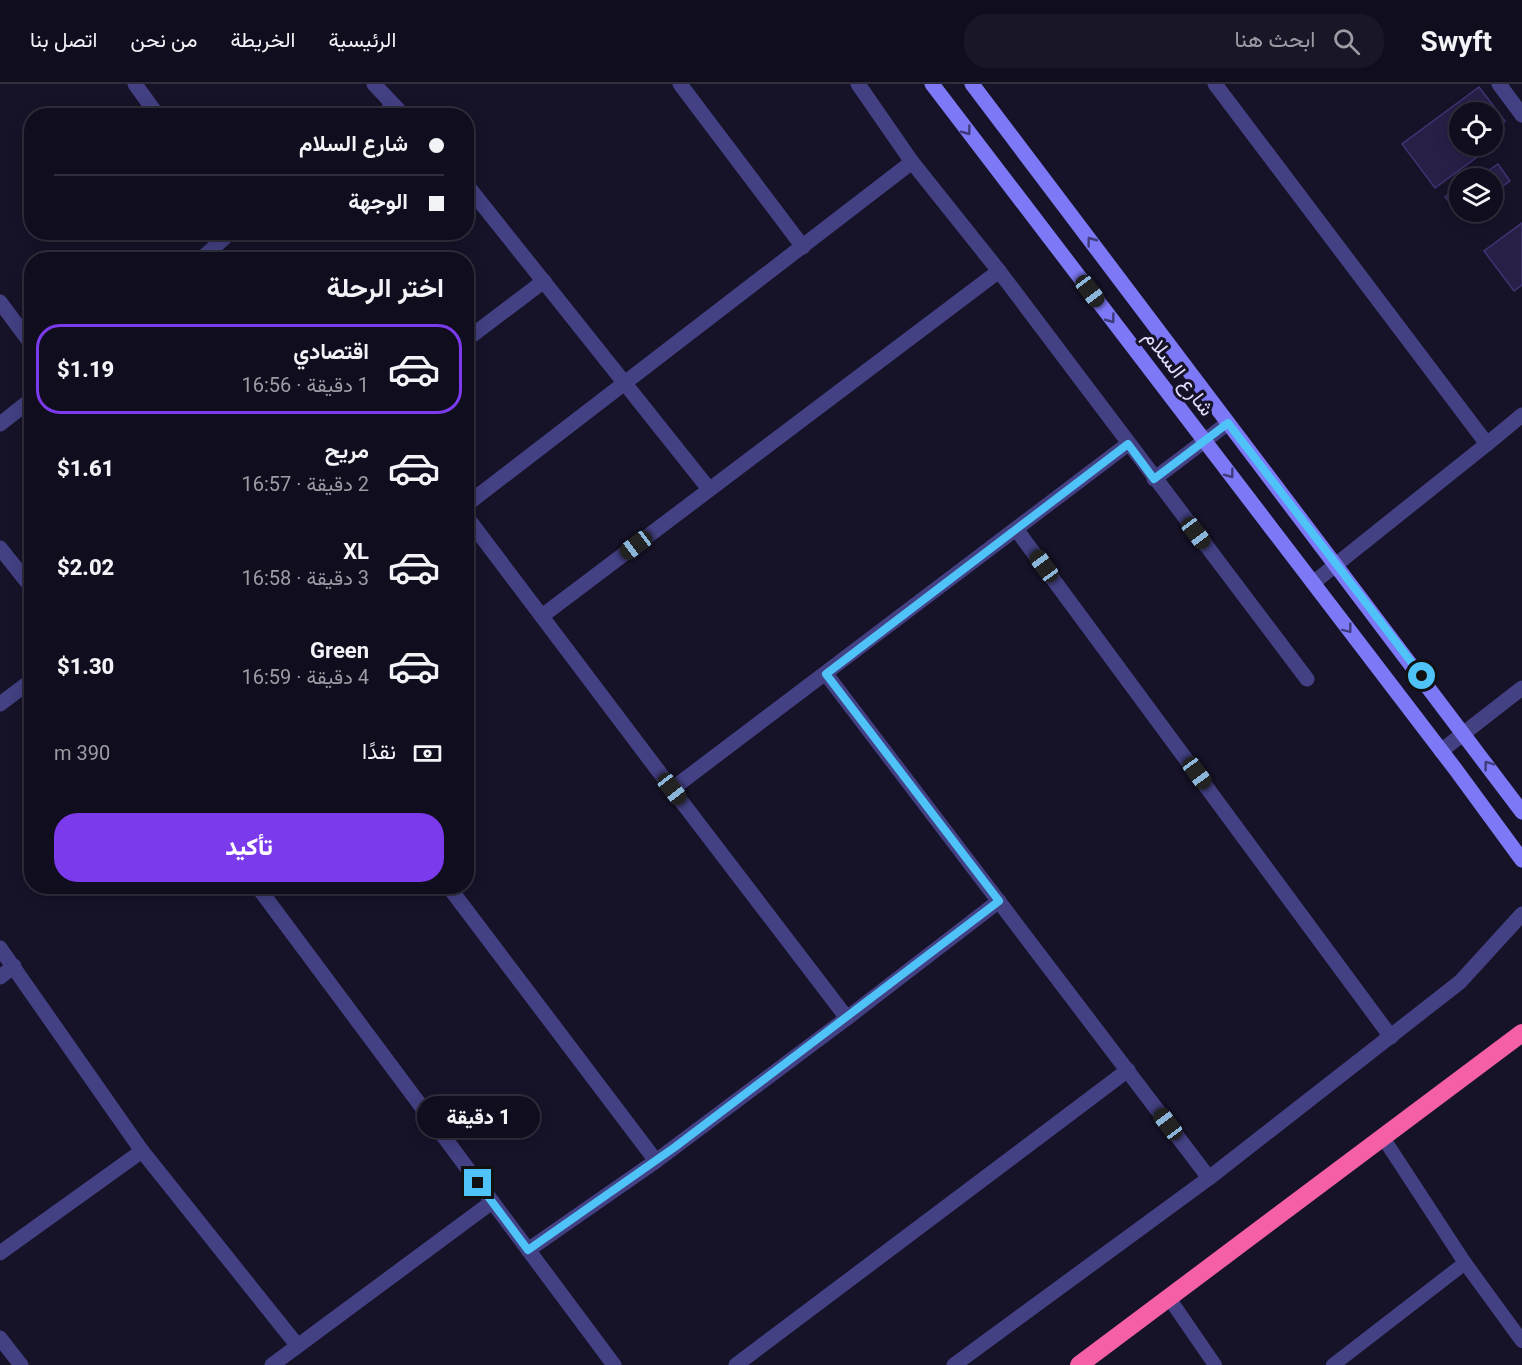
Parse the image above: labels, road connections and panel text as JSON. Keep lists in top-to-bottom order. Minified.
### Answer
{"streets":{"main road":["شارع السلام"]},"page":{"header":"Swyft","search":"ابحث هنا","nav":["الرئيسية","الخريطة","من نحن","اتصل بنا"],"banner":["شارع السلام","الوجهة"],"heading":"اختر الرحلة","list":[{"name":"اقتصادي","note":"1 دقيقة · 16:56","value":"$1.19"},{"name":"مريح","note":"2 دقيقة · 16:57","value":"$1.61"},{"name":"XL","note":"3 دقيقة · 16:58","value":"$2.02"},{"name":"Green","note":"4 دقيقة · 16:59","value":"$1.30"}],"pay":["نقدًا","390 m"],"buttons":"تأكيد","bubble":"1 دقيقة"}}
